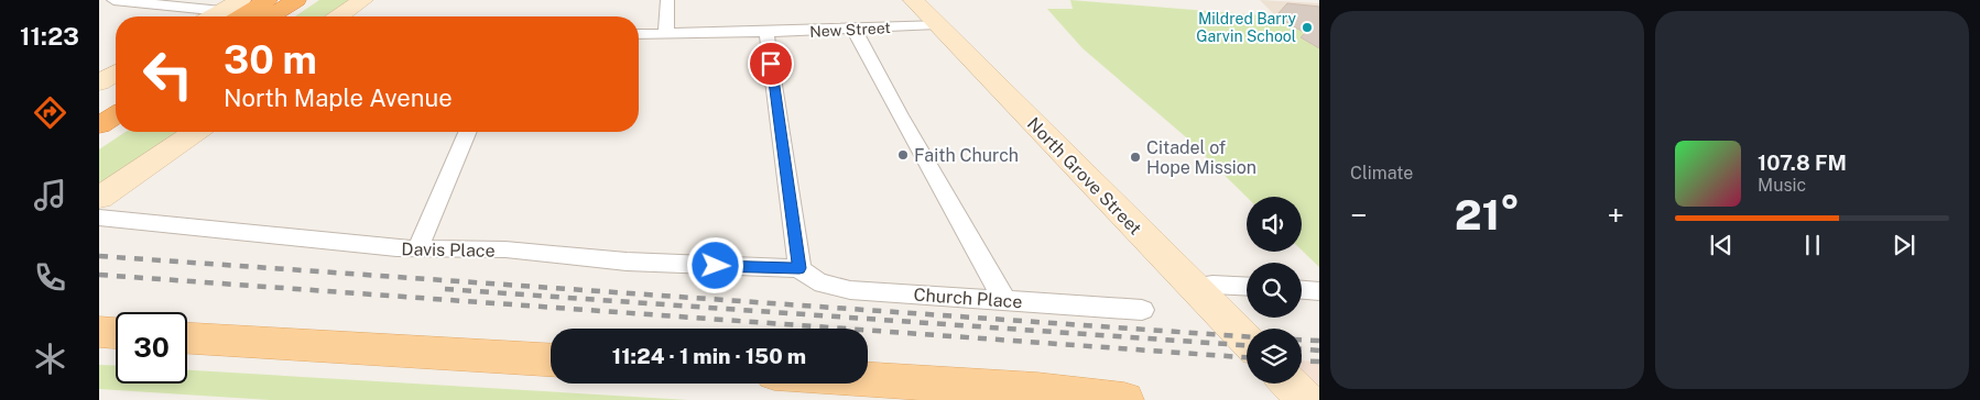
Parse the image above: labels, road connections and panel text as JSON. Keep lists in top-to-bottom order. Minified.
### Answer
{"streets":{"main road":["North Grove Street"],"street":["New Street","Davis Place","Church Place"]},"crossings":[["New Street","North Grove Street"],["Davis Place","Church Place"]],"places":["Mildred Barry Garvin School","Faith Church","Citadel of Hope Mission"],"page":{"tabs":"11:23","tile":"Climate","turn":["30 m","North Maple Avenue"],"song":["107.8 FM","Music"],"heat":["−","21°","+"],"limit":"30","trip":"11:24 · 1 min · 150 m"}}
